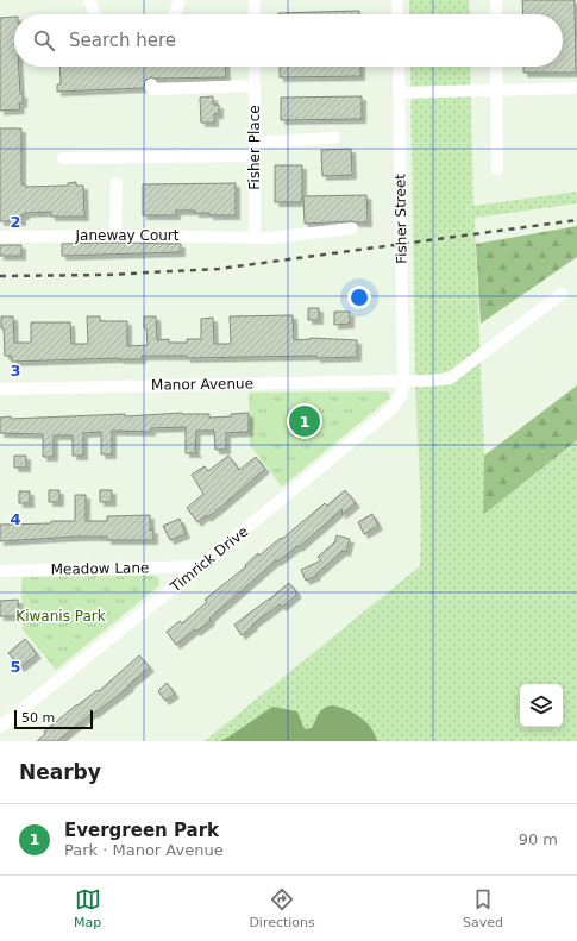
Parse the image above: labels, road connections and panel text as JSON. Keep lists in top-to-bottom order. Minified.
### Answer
{"streets":{"street":["Fisher Place","Fisher Street","Janeway Court","Manor Avenue","Timrick Drive","Meadow Lane"]},"crossings":[["Fisher Place","Janeway Court"],["Fisher Street","Manor Avenue"],["Fisher Street","Timrick Drive"],["Manor Avenue","Timrick Drive"],["Timrick Drive","Meadow Lane"]],"parks":["Kiwanis Park"],"scale_bar":"50 m","page":{"search":"Search here","pins":"1","scale":"50 m","heading":"Nearby","list":[{"mark":"1","name":"Evergreen Park","note":"Park · Manor Avenue","value":"90 m"}],"nav":["Map","Directions","Saved"]},"grid":{"rows":["2","3","4","5"]}}
